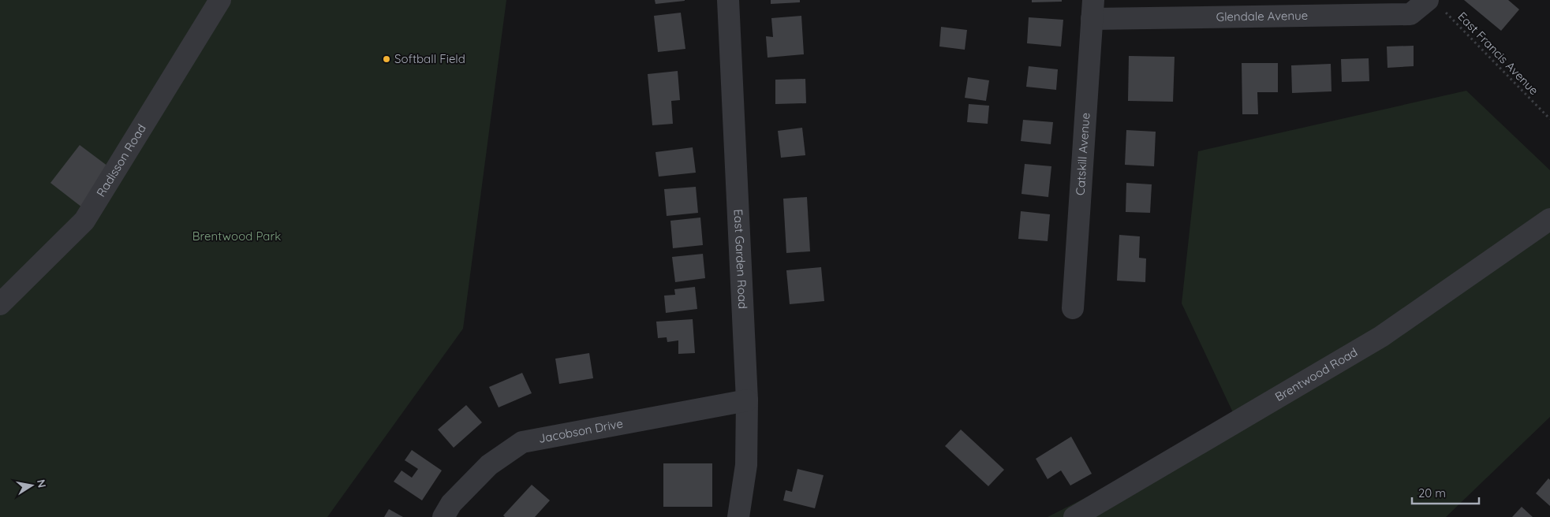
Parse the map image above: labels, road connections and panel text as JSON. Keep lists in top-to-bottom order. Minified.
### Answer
{"streets":{"street":["Glendale Avenue","Catskill Avenue","Radisson Road","East Garden Road","Brentwood Road","Jacobson Drive"],"path":["East Francis Avenue"]},"crossings":[["Glendale Avenue","East Francis Avenue"],["Glendale Avenue","Catskill Avenue"],["East Garden Road","Jacobson Drive"]],"parks":["Brentwood Park"],"places":["Softball Field"],"scale_bar":"20 m","north":"right"}
